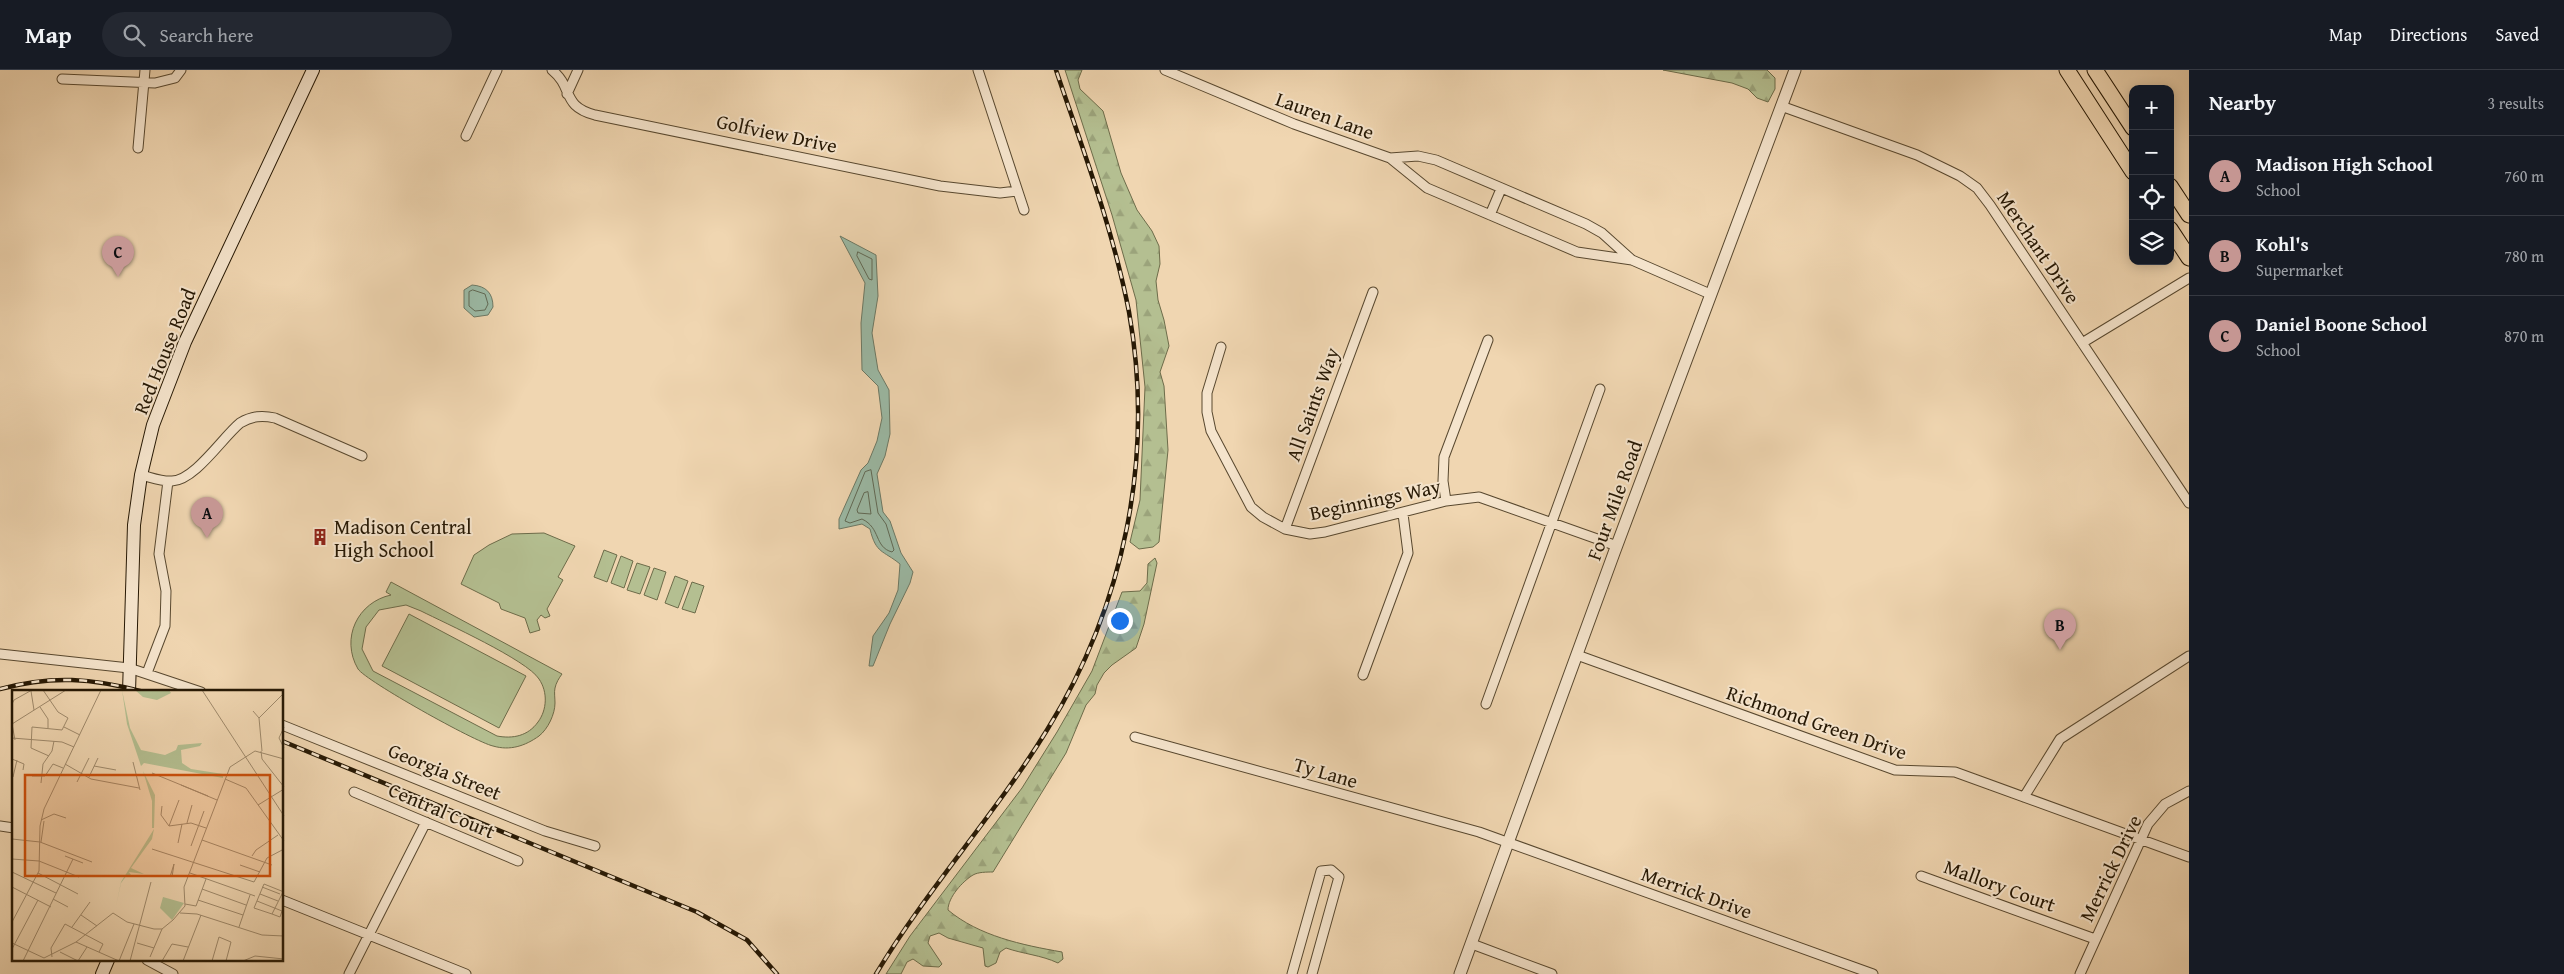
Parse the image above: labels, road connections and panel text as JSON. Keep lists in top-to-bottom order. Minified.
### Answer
{"streets":{"main road":["Red House Road"],"street":["Lauren Lane","Golfview Drive","Merchant Drive","All Saints Way","Beginnings Way","Four Mile Road","Richmond Green Drive","Georgia Street","Ty Lane","Central Court","Merrick Drive","Mallory Court"]},"crossings":[["Lauren Lane","Four Mile Road"],["Merchant Drive","Four Mile Road"],["All Saints Way","Beginnings Way"],["Beginnings Way","Four Mile Road"],["Four Mile Road","Richmond Green Drive"],["Four Mile Road","Ty Lane"],["Four Mile Road","Merrick Drive"],["Richmond Green Drive","Merrick Drive"],["Ty Lane","Merrick Drive"],["Merrick Drive","Mallory Court"]],"places":{"building":["Madison Central High School"]},"page":{"header":"Map","search":"Search here","nav":["Map","Directions","Saved"],"heading":["Nearby","3 results"],"map_buttons":["+","−"],"list":[{"mark":"A","name":"Madison High School","note":"School","value":"760 m"},{"mark":"B","name":"Kohl's","note":"Supermarket","value":"780 m"},{"mark":"C","name":"Daniel Boone School","note":"School","value":"870 m"}],"pins":["C","A","B"]}}
